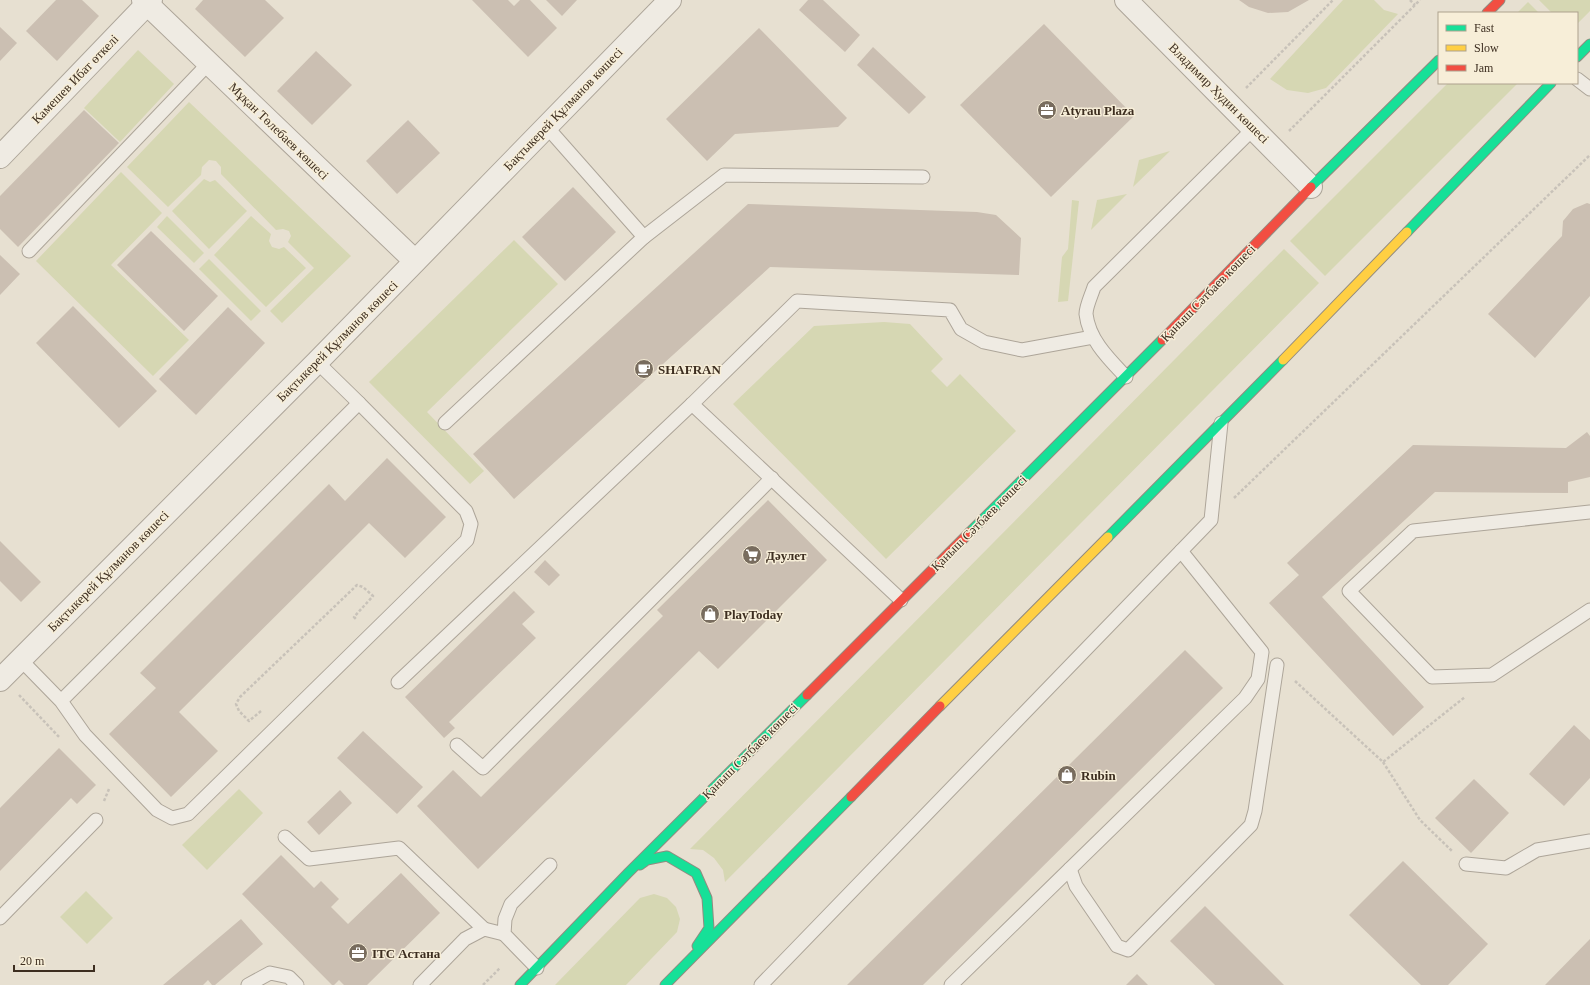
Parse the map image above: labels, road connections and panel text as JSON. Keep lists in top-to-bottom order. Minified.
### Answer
{"streets":{"main road":["Қаныш Сәтбаев көшесі"],"street":["Камешев Ибат өткелі","Владимир Худин көшесі","Бақтыкерей Құлманов көшесі","Мұқан Төлебаев көшесі"]},"crossings":[["Камешев Ибат өткелі","Мұқан Төлебаев көшесі"],["Владимир Худин көшесі","Қаныш Сәтбаев көшесі"],["Бақтыкерей Құлманов көшесі","Мұқан Төлебаев көшесі"]],"places":{"office":["Atyrau Plaza","ITC Астана"],"cafe":["SHAFRAN"],"supermarket":["Дәулет"],"shop":["PlayToday","Rubin"]},"legend":["Fast","Slow","Jam"],"scale_bar":"20 m"}
